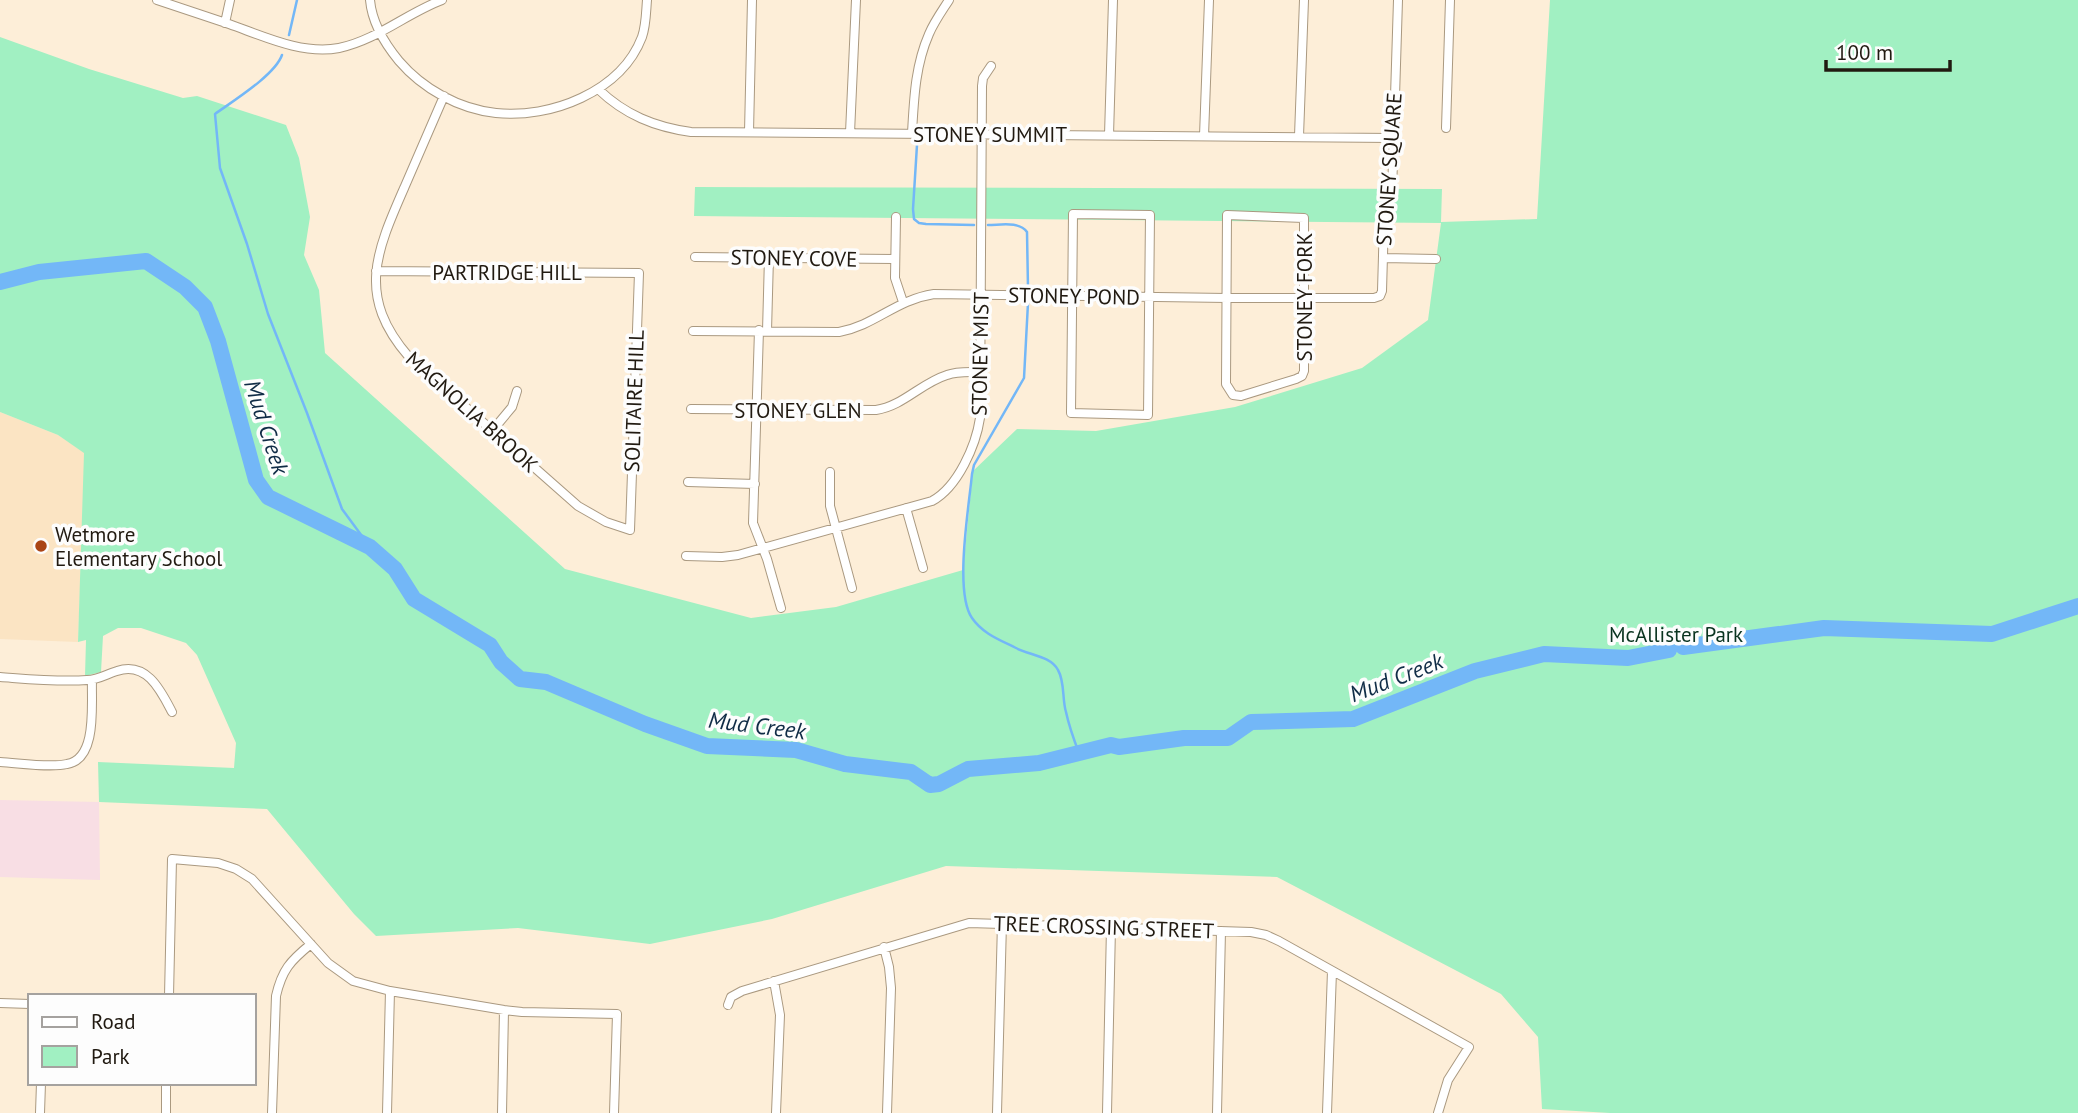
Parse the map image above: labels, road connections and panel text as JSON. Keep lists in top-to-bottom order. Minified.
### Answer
{"streets":{"street":["STONEY SUMMIT","STONEY SQUARE","STONEY COVE","PARTRIDGE HILL","STONEY POND","STONEY FORK","STONEY MIST","SOLITAIRE HILL","STONEY GLEN","MAGNOLIA BROOK","TREE CROSSING STREET"]},"crossings":[["STONEY SUMMIT","STONEY SQUARE"],["STONEY SUMMIT","STONEY MIST"],["STONEY SQUARE","STONEY POND"],["PARTRIDGE HILL","SOLITAIRE HILL"],["PARTRIDGE HILL","MAGNOLIA BROOK"],["STONEY POND","STONEY FORK"],["STONEY POND","STONEY MIST"],["STONEY MIST","STONEY GLEN"],["SOLITAIRE HILL","MAGNOLIA BROOK"]],"water":["Mud Creek"],"parks":["McAllister Park"],"places":["Wetmore Elementary School"],"legend":["Road","Park"],"scale_bar":"100 m"}
